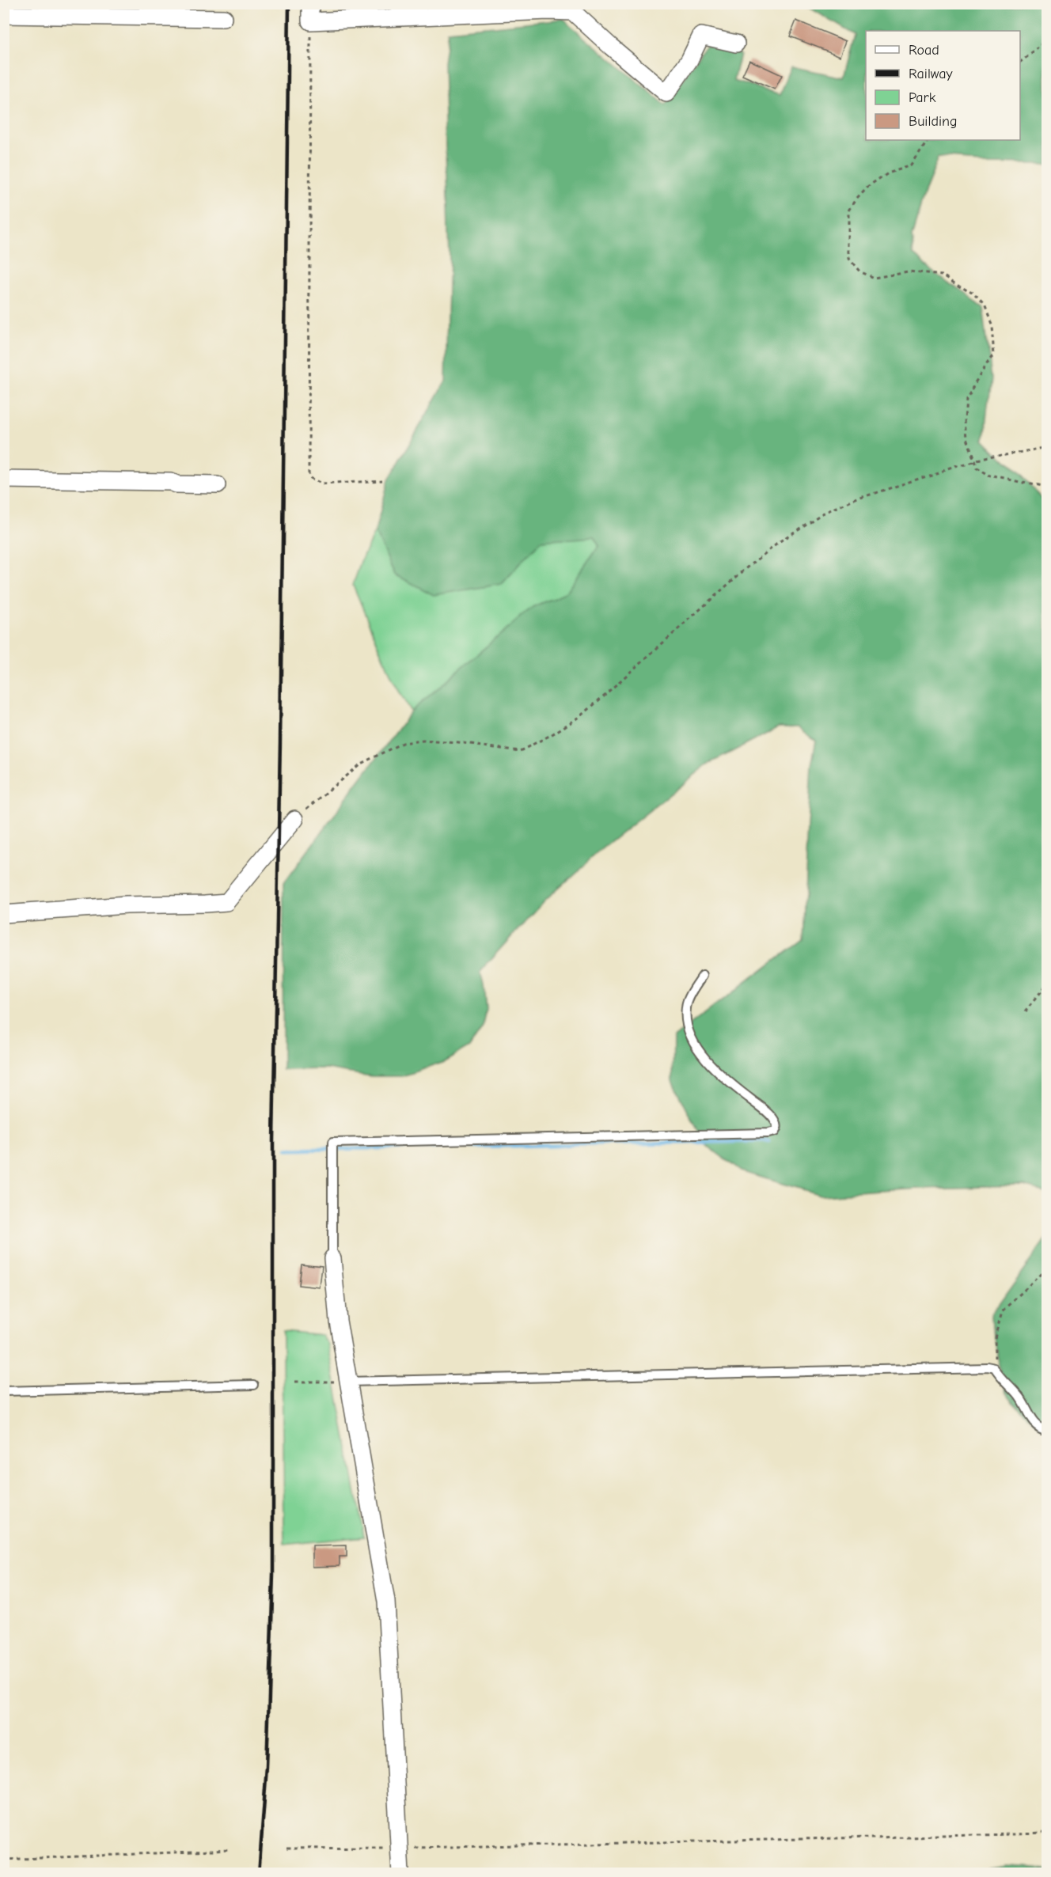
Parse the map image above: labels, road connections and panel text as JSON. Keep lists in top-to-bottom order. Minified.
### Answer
{"legend":["Road","Railway","Park","Building"]}
